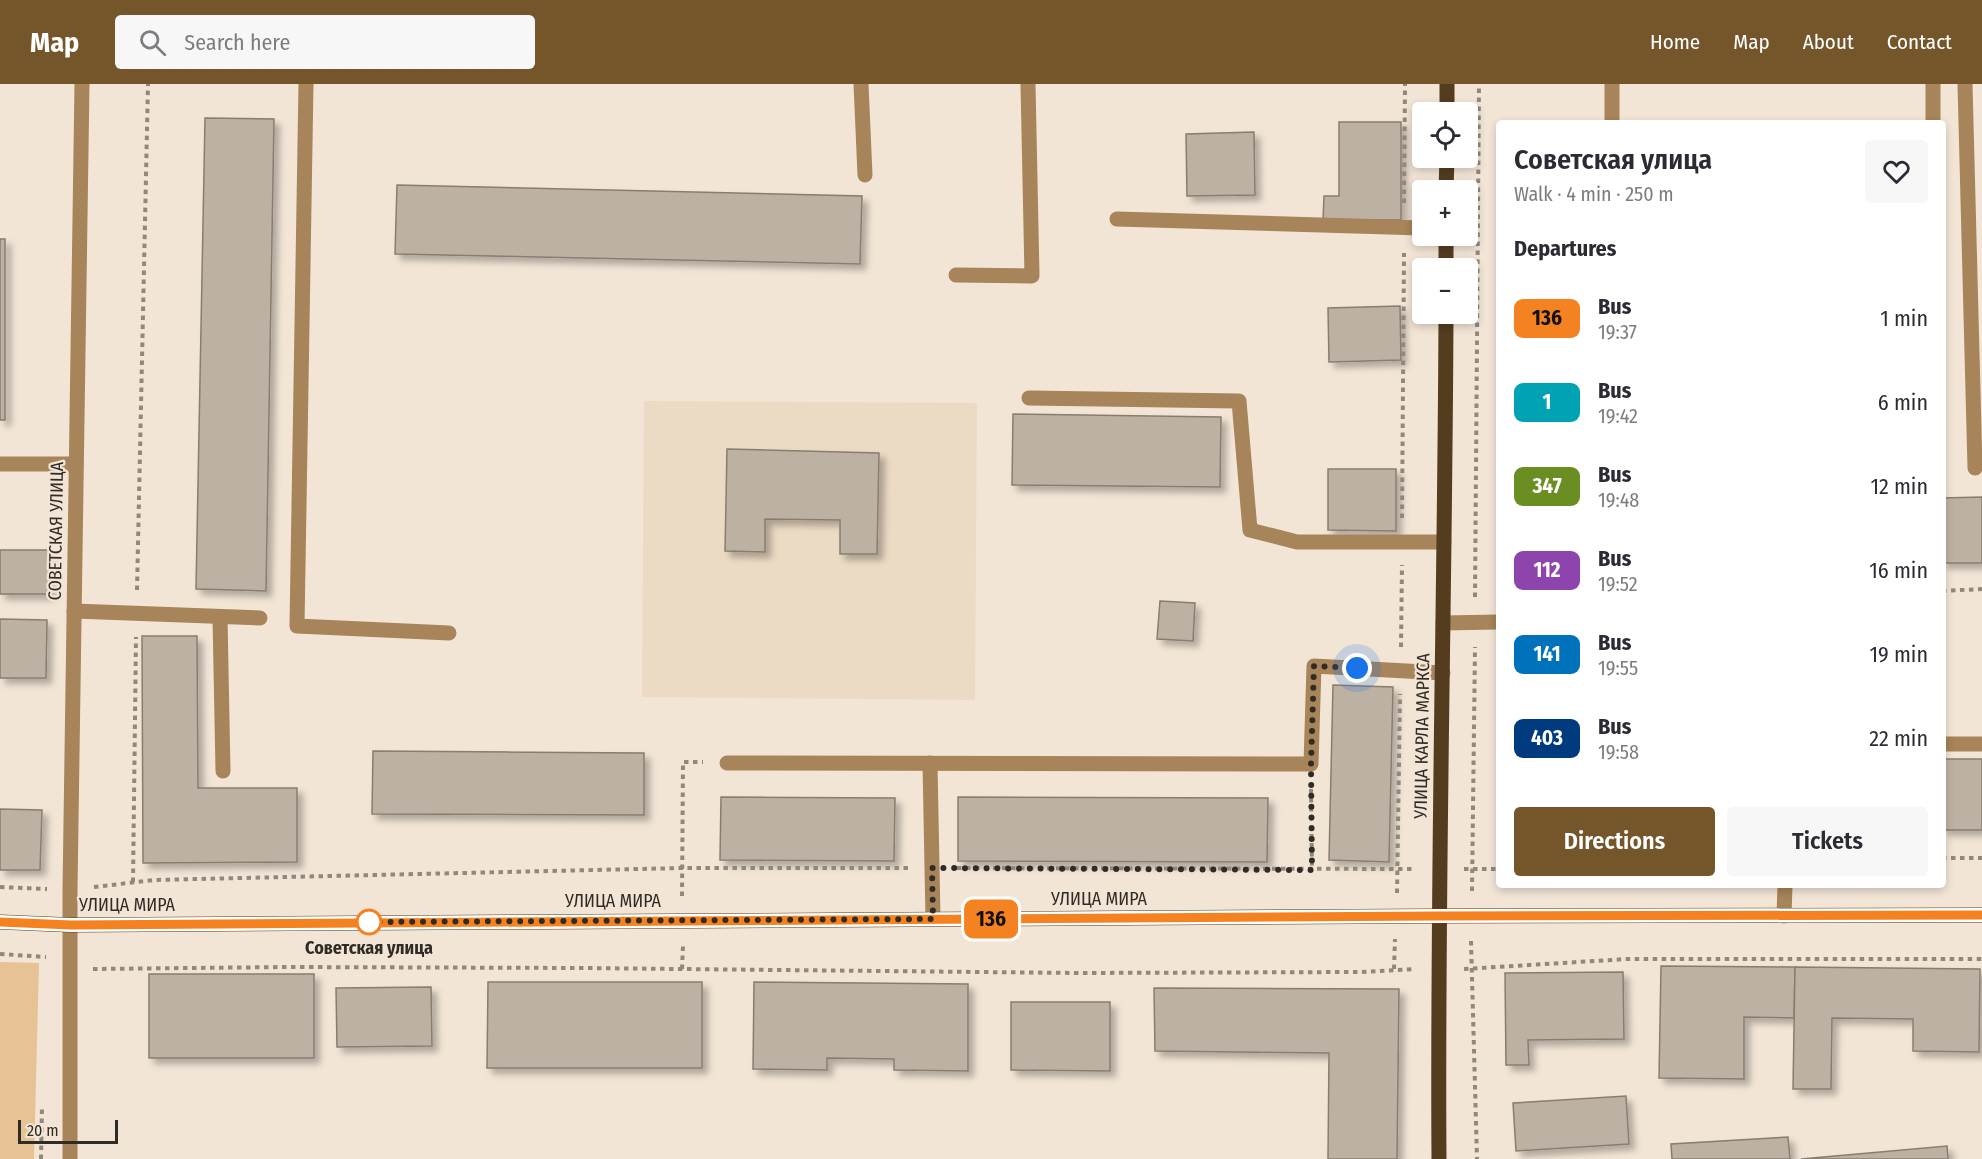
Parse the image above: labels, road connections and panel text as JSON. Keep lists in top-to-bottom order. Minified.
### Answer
{"streets":{"main road":["УЛИЦА КАРЛА МАРКСА","УЛИЦА МИРА"],"street":["СОВЕТСКАЯ УЛИЦА"]},"crossings":[["СОВЕТСКАЯ УЛИЦА","УЛИЦА МИРА"],["УЛИЦА КАРЛА МАРКСА","УЛИЦА МИРА"]],"places":["Советская улица"],"lines":["bus line 136"],"scale_bar":"20 m","page":{"header":"Map","search":"Search here","nav":["Home","Map","About","Contact"],"on_map":"136","map_buttons":["+","−"],"heading":[["Советская улица","Walk · 4 min · 250 m"],"Departures"],"list":[{"mark":"136","name":"Bus","note":"19:37","value":"1 min"},{"mark":"1","name":"Bus","note":"19:42","value":"6 min"},{"mark":"347","name":"Bus","note":"19:48","value":"12 min"},{"mark":"112","name":"Bus","note":"19:52","value":"16 min"},{"mark":"141","name":"Bus","note":"19:55","value":"19 min"},{"mark":"403","name":"Bus","note":"19:58","value":"22 min"}],"buttons":["Directions","Tickets"],"scale":"20 m"}}
